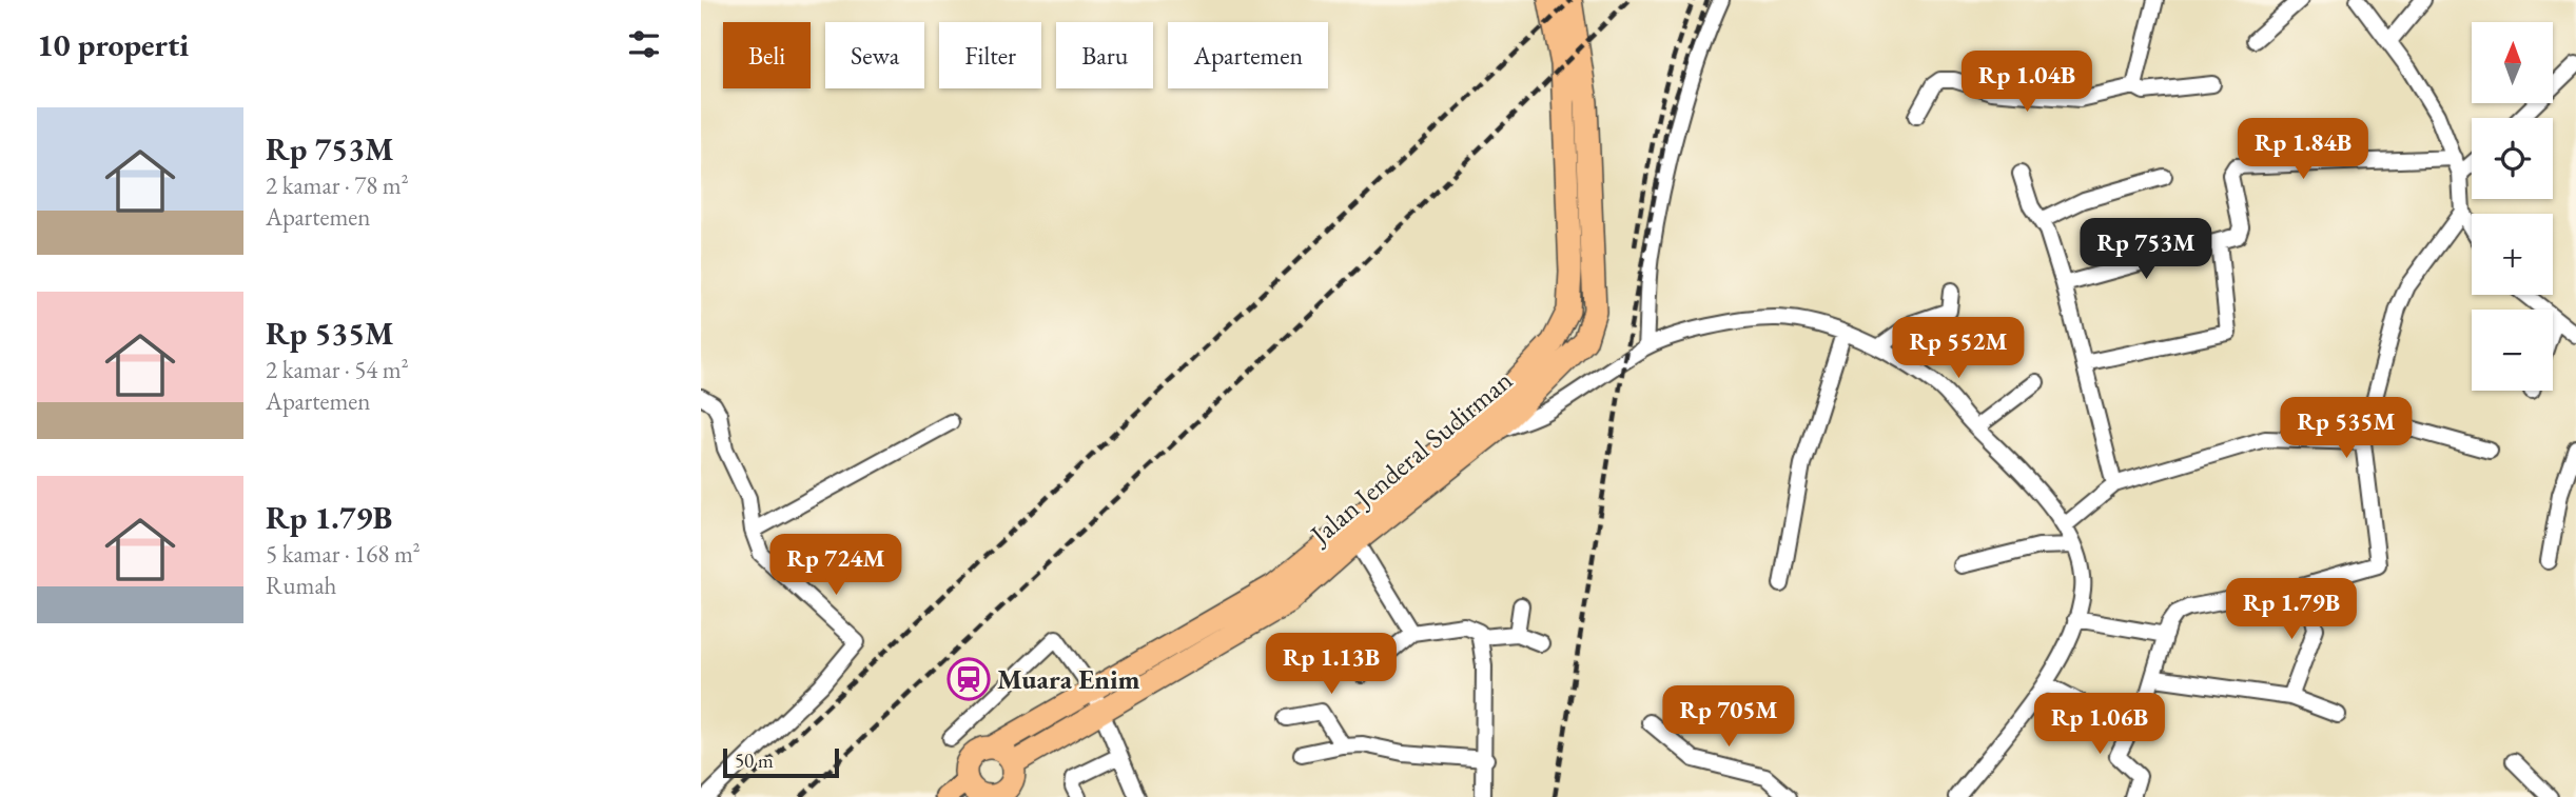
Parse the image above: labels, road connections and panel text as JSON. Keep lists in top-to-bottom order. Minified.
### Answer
{"streets":{"highway":["Jalan Jenderal Sudirman"]},"places":{"station":["Muara Enim"]},"scale_bar":"50 m","north":"top","page":{"heading":"10 properti","map_buttons":["+","−"],"chip":["Beli","Sewa","Filter","Baru","Apartemen"],"price":["Rp 1.04B","Rp 1.84B","Rp 753M","Rp 552M","Rp 535M","Rp 724M","Rp 1.79B","Rp 1.13B","Rp 705M","Rp 1.06B"],"list":[{"name":"Rp 753M","note":"2 kamar · 78 m² · Apartemen"},{"name":"Rp 535M","note":"2 kamar · 54 m² · Apartemen"},{"name":"Rp 1.79B","note":"5 kamar · 168 m² · Rumah"}],"scale":"50 m"}}
